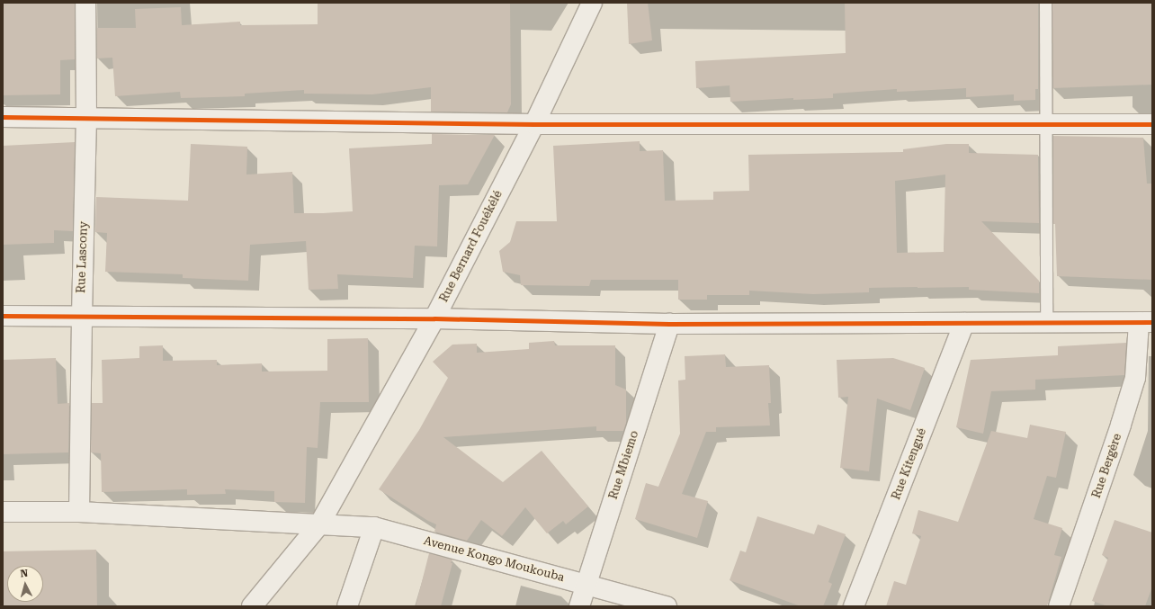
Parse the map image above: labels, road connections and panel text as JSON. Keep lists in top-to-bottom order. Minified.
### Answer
{"streets":{"street":["Rue Bernard Fouékélé","Rue Lascony","Rue Kitengué","Rue Mbiemo","Rue Bergère","Avenue Kongo Moukouba"]},"crossings":[["Rue Bernard Fouékélé","Avenue Kongo Moukouba"],["Rue Lascony","Avenue Kongo Moukouba"],["Rue Mbiemo","Avenue Kongo Moukouba"]],"north":"top"}
